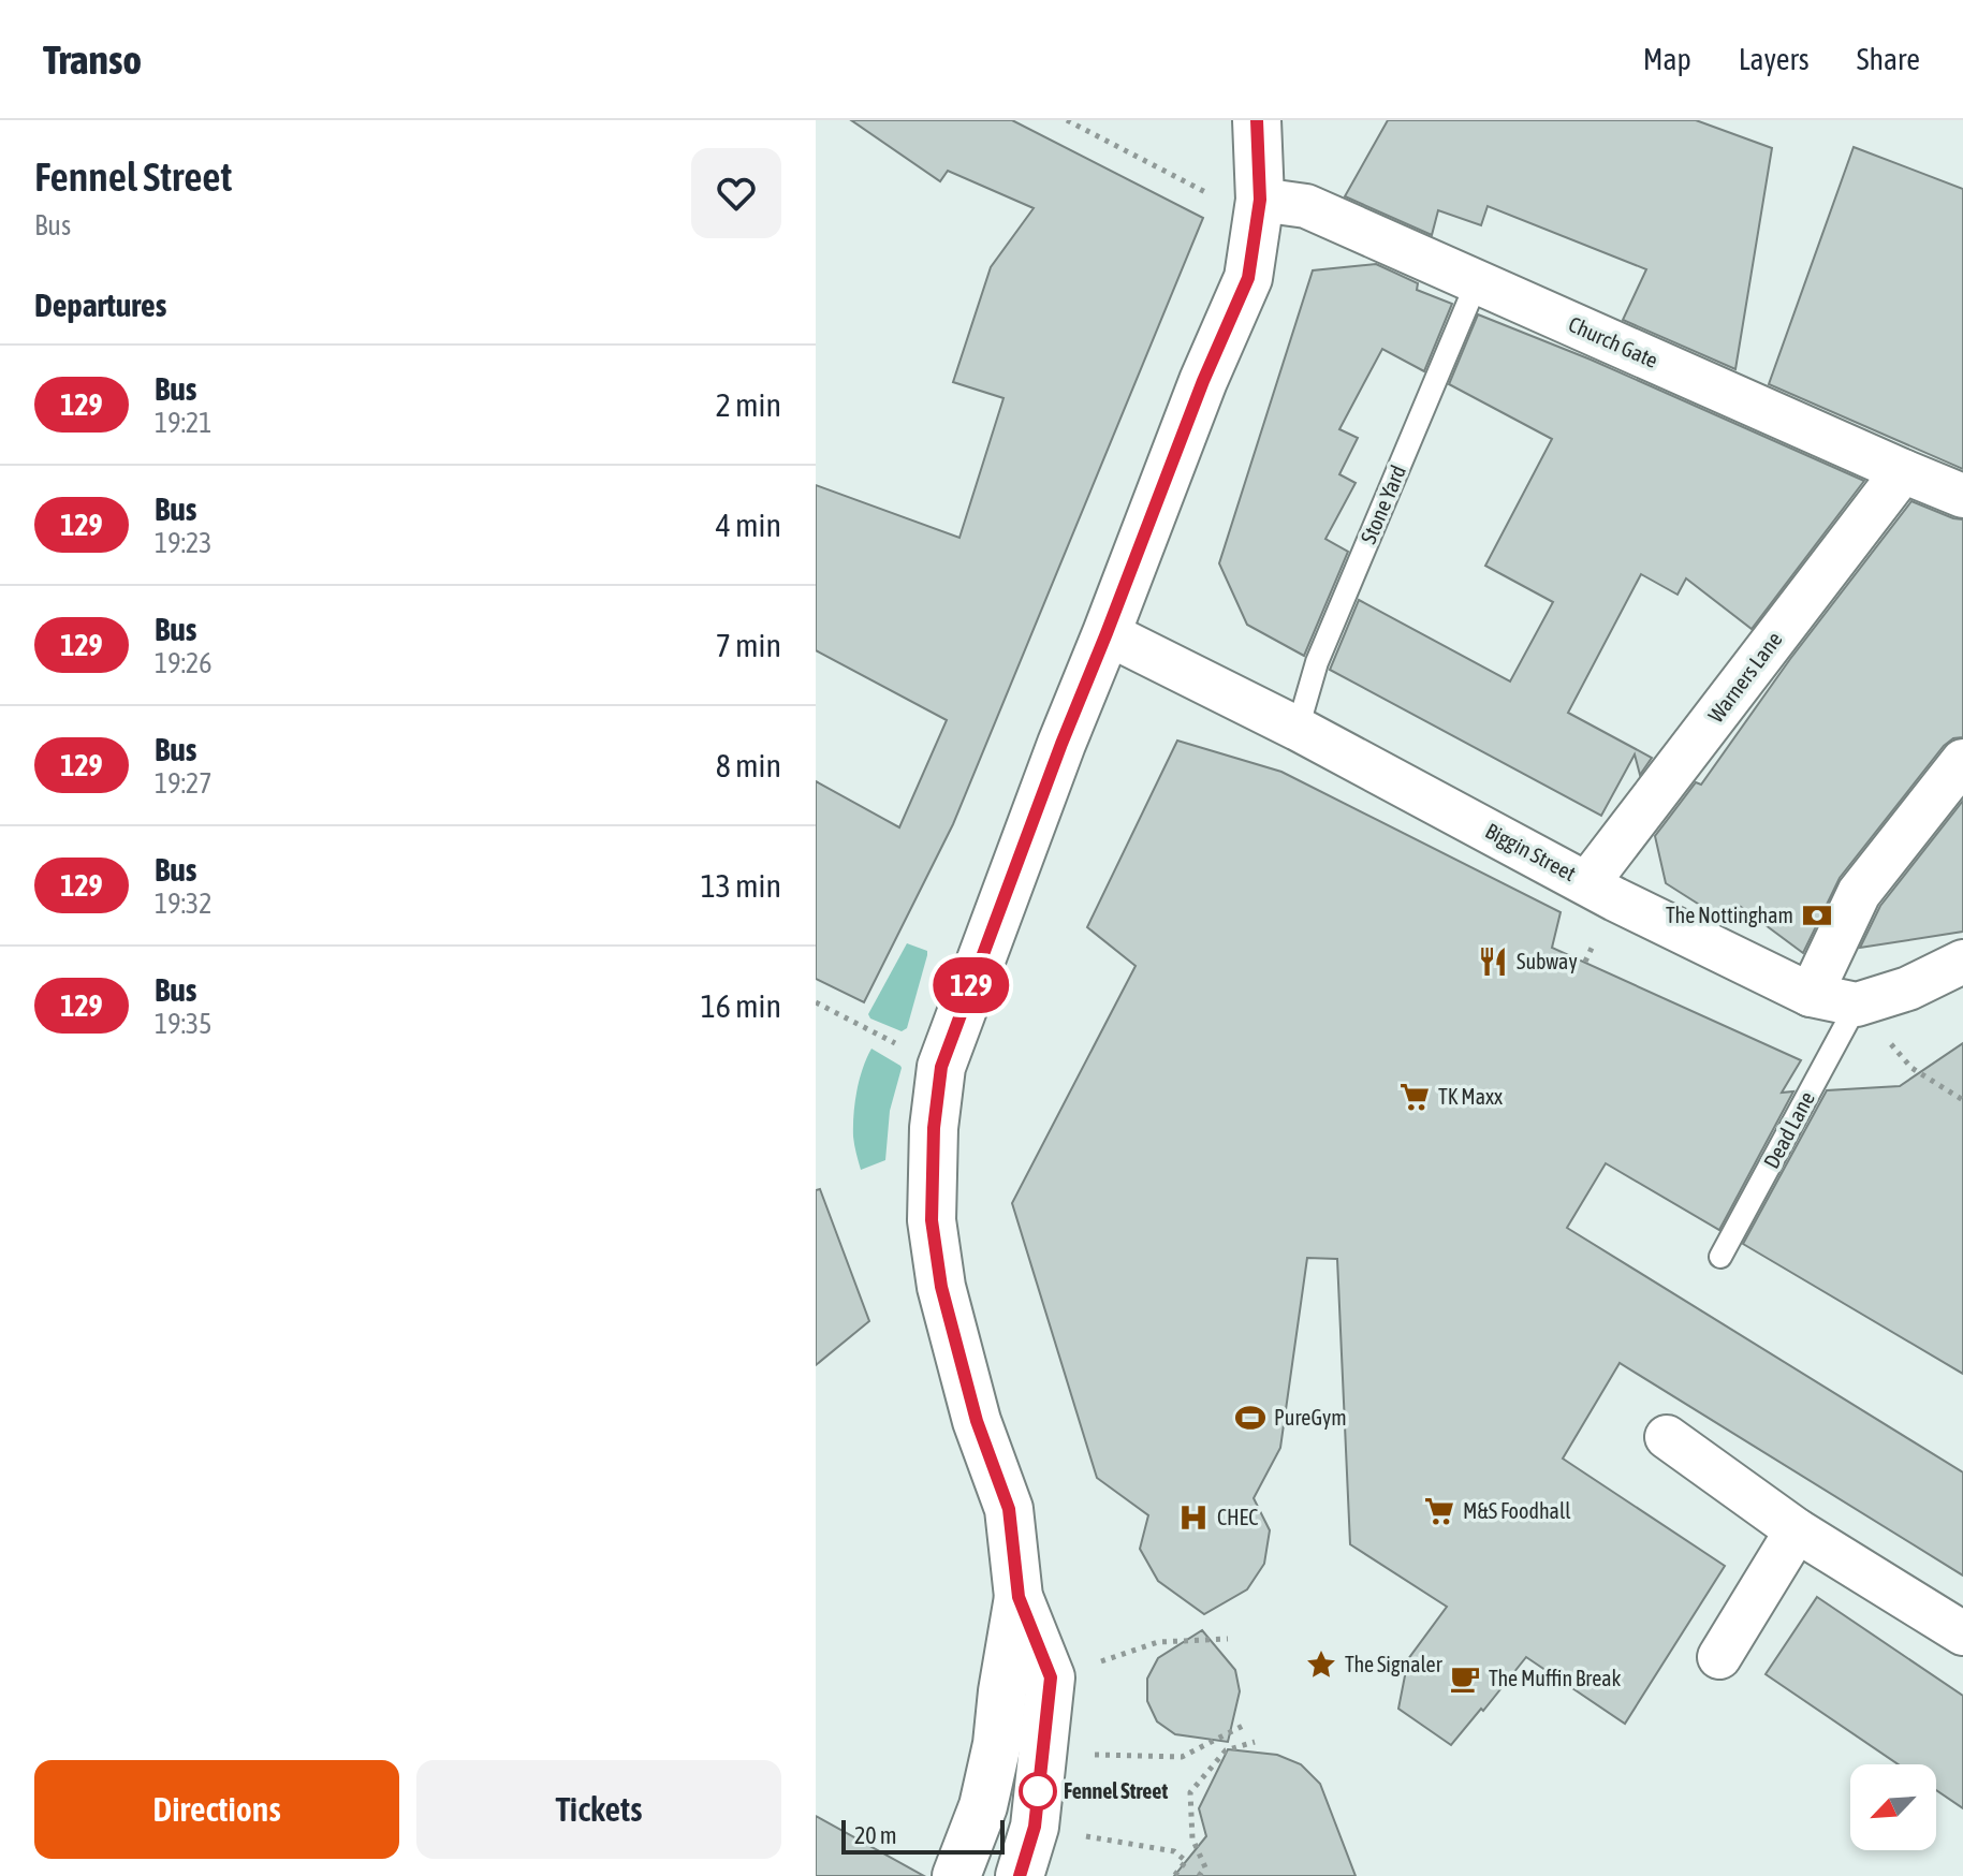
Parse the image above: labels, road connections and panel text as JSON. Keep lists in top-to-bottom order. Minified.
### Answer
{"streets":{"street":["Church Gate","Warners Lane","Biggin Street"],"lane":["Stone Yard","Dead Lane"]},"crossings":[["Church Gate","Stone Yard"],["Church Gate","Warners Lane"],["Stone Yard","Biggin Street"],["Warners Lane","Biggin Street"],["Biggin Street","Dead Lane"]],"places":{"bank":["The Nottingham"],"restaurant":["Subway"],"supermarket":["TK Maxx","M&S Foodhall"],"sports":["PureGym"],"hospital":["CHEC"],"place":["The Signaler"],"cafe":["The Muffin Break"],"other":["Fennel Street"]},"lines":["bus line 129"],"scale_bar":"20 m","north":"bottom left","page":{"header":"Transo","nav":["Map","Layers","Share"],"heading":[["Fennel Street","Bus"],"Departures"],"on_map":"129","list":[{"mark":"129","name":"Bus","note":"19:21","value":"2 min"},{"mark":"129","name":"Bus","note":"19:23","value":"4 min"},{"mark":"129","name":"Bus","note":"19:26","value":"7 min"},{"mark":"129","name":"Bus","note":"19:27","value":"8 min"},{"mark":"129","name":"Bus","note":"19:32","value":"13 min"},{"mark":"129","name":"Bus","note":"19:35","value":"16 min"}],"buttons":["Directions","Tickets"],"scale":"20 m"}}
